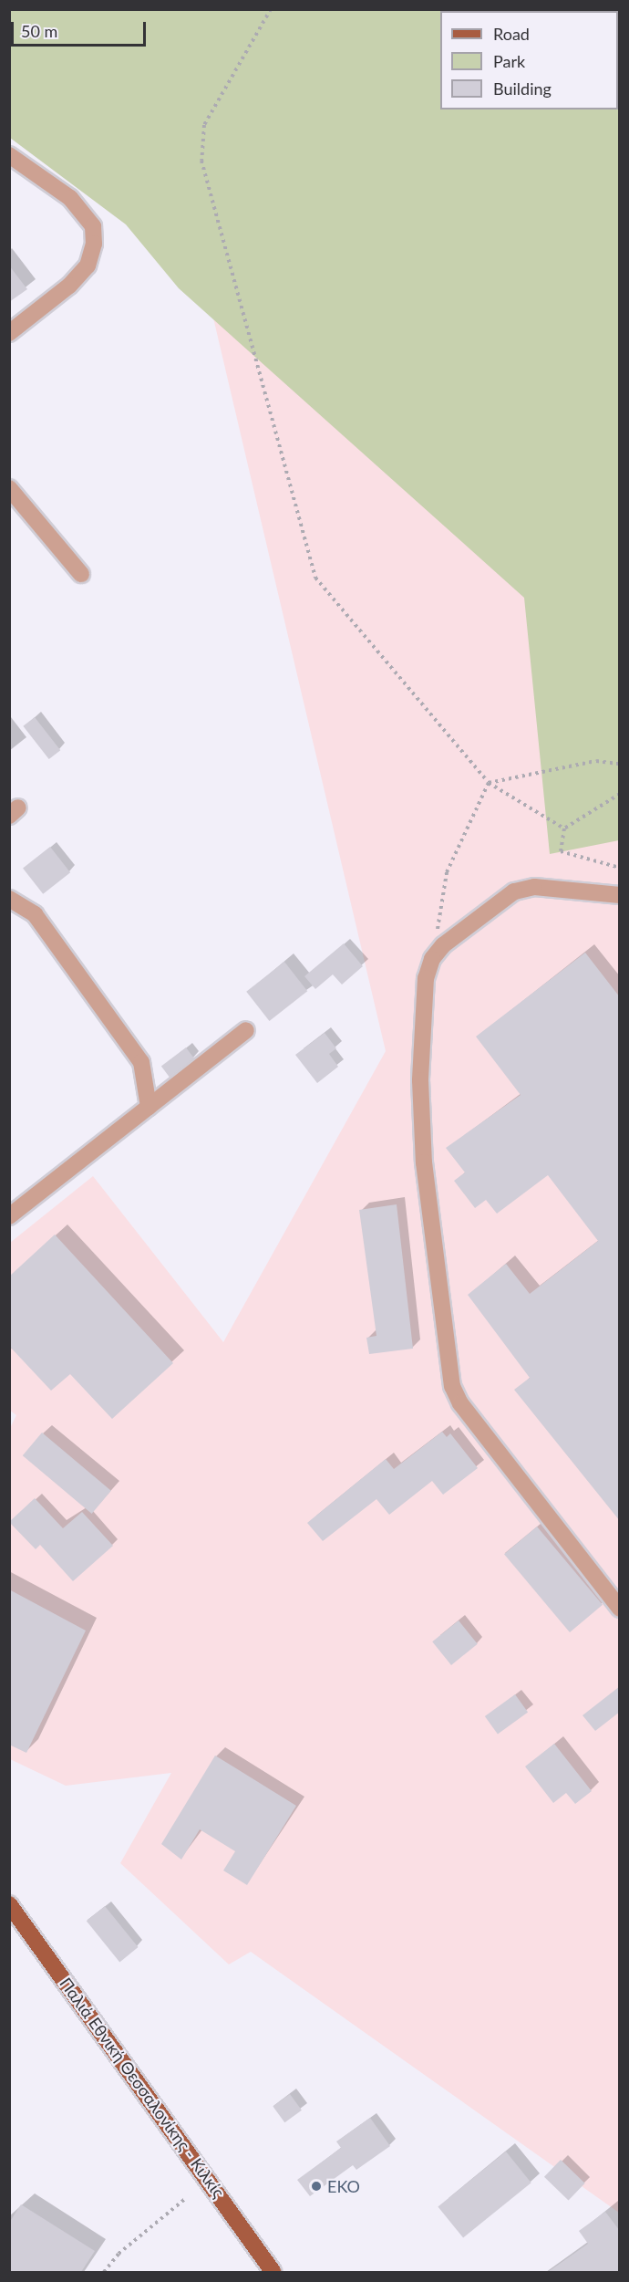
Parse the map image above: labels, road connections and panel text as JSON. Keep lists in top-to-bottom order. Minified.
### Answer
{"streets":{"main road":["Παλιά Εθνική Θεσσαλονίκης - Κιλκίς"]},"places":["EKO"],"legend":["Road","Park","Building"],"scale_bar":"50 m"}
